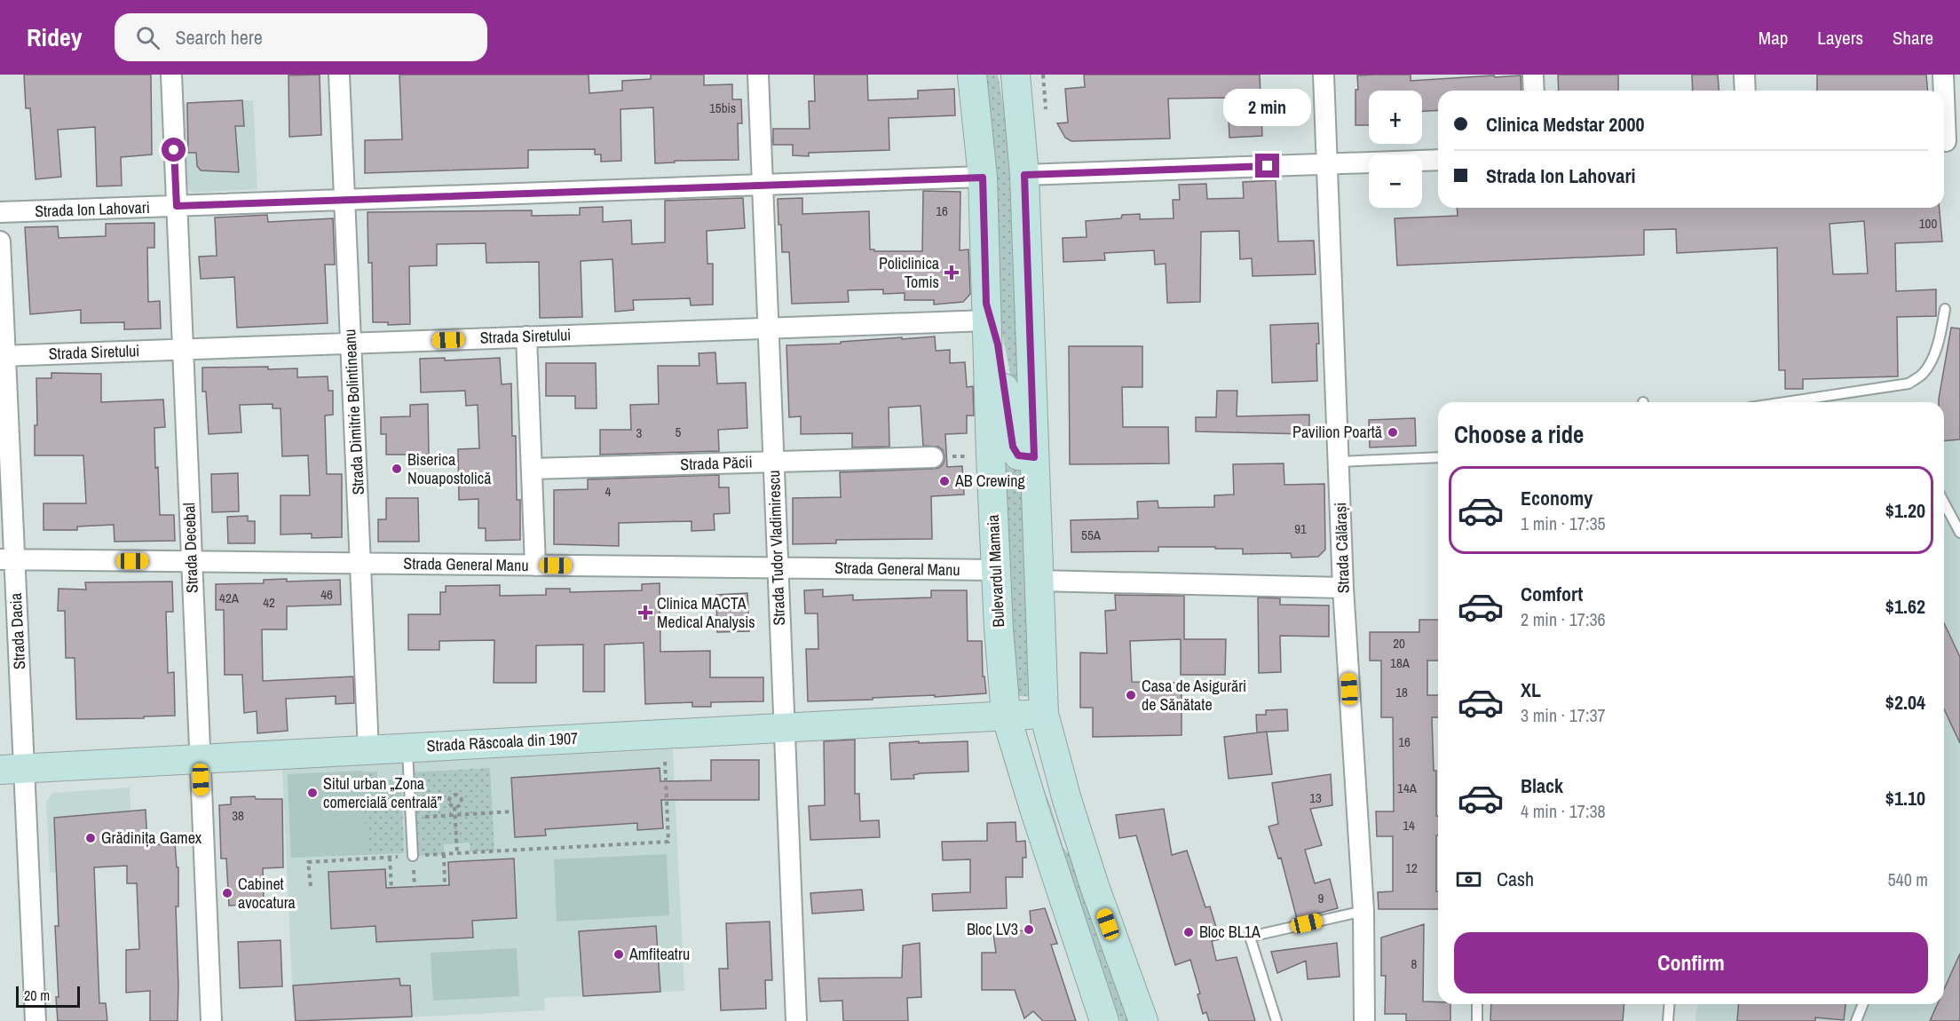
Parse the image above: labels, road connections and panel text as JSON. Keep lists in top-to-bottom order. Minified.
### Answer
{"streets":{"main road":["Bulevardul Mamaia","Strada Răscoala din 1907"],"street":["Strada Ion Lahovari","Strada Siretului","Strada Dimitrie Bolintineanu","Strada Păcii","Strada Decebal","Strada Tudor Vladimirescu","Strada Călărași","Strada General Manu","Strada Dacia"]},"crossings":[["Strada Ion Lahovari","Strada Dimitrie Bolintineanu"],["Strada Ion Lahovari","Strada Decebal"],["Strada Ion Lahovari","Strada Tudor Vladimirescu"],["Strada Ion Lahovari","Bulevardul Mamaia"],["Strada Siretului","Strada Dimitrie Bolintineanu"],["Strada Siretului","Strada Decebal"],["Strada Siretului","Strada Tudor Vladimirescu"],["Strada Siretului","Bulevardul Mamaia"],["Strada Siretului","Strada Dacia"],["Strada Dimitrie Bolintineanu","Strada General Manu"],["Strada Dimitrie Bolintineanu","Strada Răscoala din 1907"],["Strada Păcii","Strada Tudor Vladimirescu"],["Strada Decebal","Strada General Manu"],["Strada Decebal","Strada Răscoala din 1907"],["Strada Tudor Vladimirescu","Strada General Manu"],["Strada Tudor Vladimirescu","Strada Răscoala din 1907"],["Strada General Manu","Bulevardul Mamaia"],["Strada General Manu","Strada Dacia"],["Bulevardul Mamaia","Strada Răscoala din 1907"],["Strada Dacia","Strada Răscoala din 1907"]],"places":{"health":["Policlinica Tomis","Clinica MACTA Medical Analysis"],"other":["Pavilion Poartă","Biserica Nouapostolică","AB Crewing","Casa de Asigurări de Sănătate","Situl urban „Zona comercială centrală”","Grădinița Gamex","Cabinet avocatura","Bloc LV3","Bloc BL1A","Amfiteatru"]},"house_numbers":["15bis","16","100","5","3","4","91","55A","46","42A","42","20","18A","18","16","14A","13","38","14","12","9","8"],"scale_bar":"20 m","page":{"header":"Ridey","search":"Search here","nav":["Map","Layers","Share"],"bubble":"2 min","map_buttons":["+","−"],"banner":["Clinica Medstar 2000","Strada Ion Lahovari"],"heading":"Choose a ride","list":[{"name":"Economy","note":"1 min · 17:35","value":"$1.20"},{"name":"Comfort","note":"2 min · 17:36","value":"$1.62"},{"name":"XL","note":"3 min · 17:37","value":"$2.04"},{"name":"Black","note":"4 min · 17:38","value":"$1.10"}],"pay":["Cash","540 m"],"buttons":"Confirm","scale":"20 m"}}
